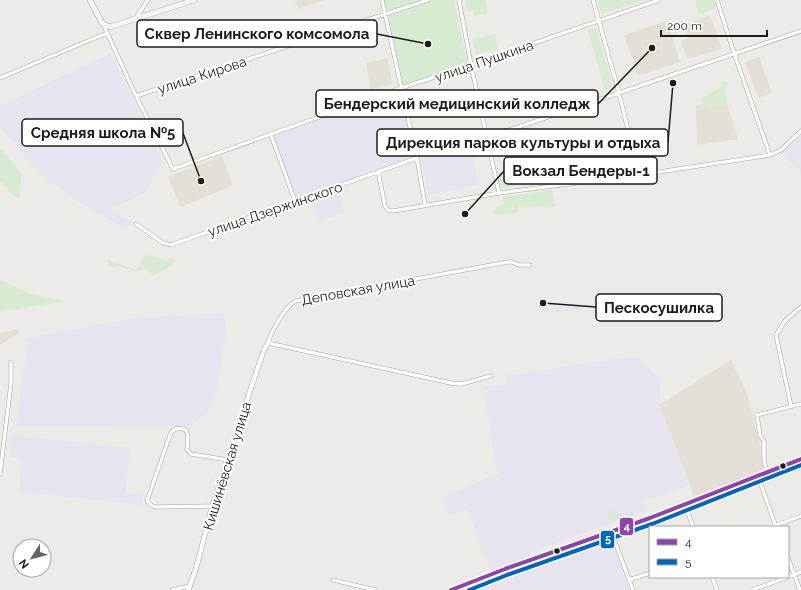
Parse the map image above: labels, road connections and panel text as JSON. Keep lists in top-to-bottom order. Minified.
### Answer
{"streets":{"street":["улица Пушкина","улица Кирова","улица Дзержинского","Деповская улица","Кишинёвская улица"]},"crossings":[["улица Пушкина","улица Кирова"],["Деповская улица","Кишинёвская улица"]],"places":["Сквер Ленинского комсомола","Бендерский медицинский колледж","Дирекция парков культуры и отдыха","Средняя школа №5","Вокзал Бендеры-1","Пескосушилка"],"lines":["transit line 4","transit line 5"],"legend":["4","5"],"scale_bar":"200 m","north":"bottom left"}
